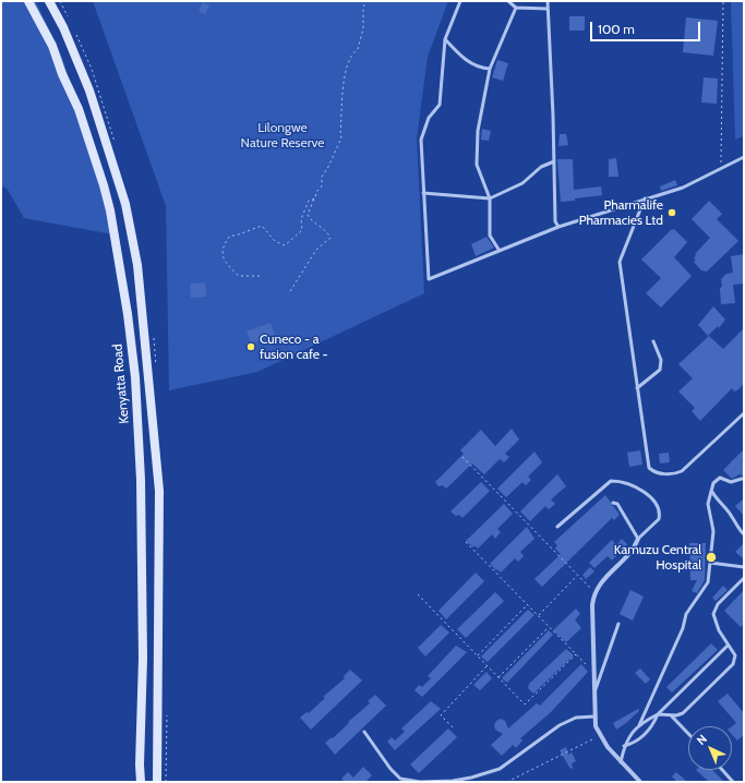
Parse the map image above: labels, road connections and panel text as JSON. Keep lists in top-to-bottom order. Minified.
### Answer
{"streets":{"main road":["Kenyatta Road"]},"parks":["Lilongwe Nature Reserve"],"places":["Pharmalife Pharmacies Ltd","Cuneco - a fusion cafe -","Kamuzu Central Hospital"],"scale_bar":"100 m","north":"top left"}
